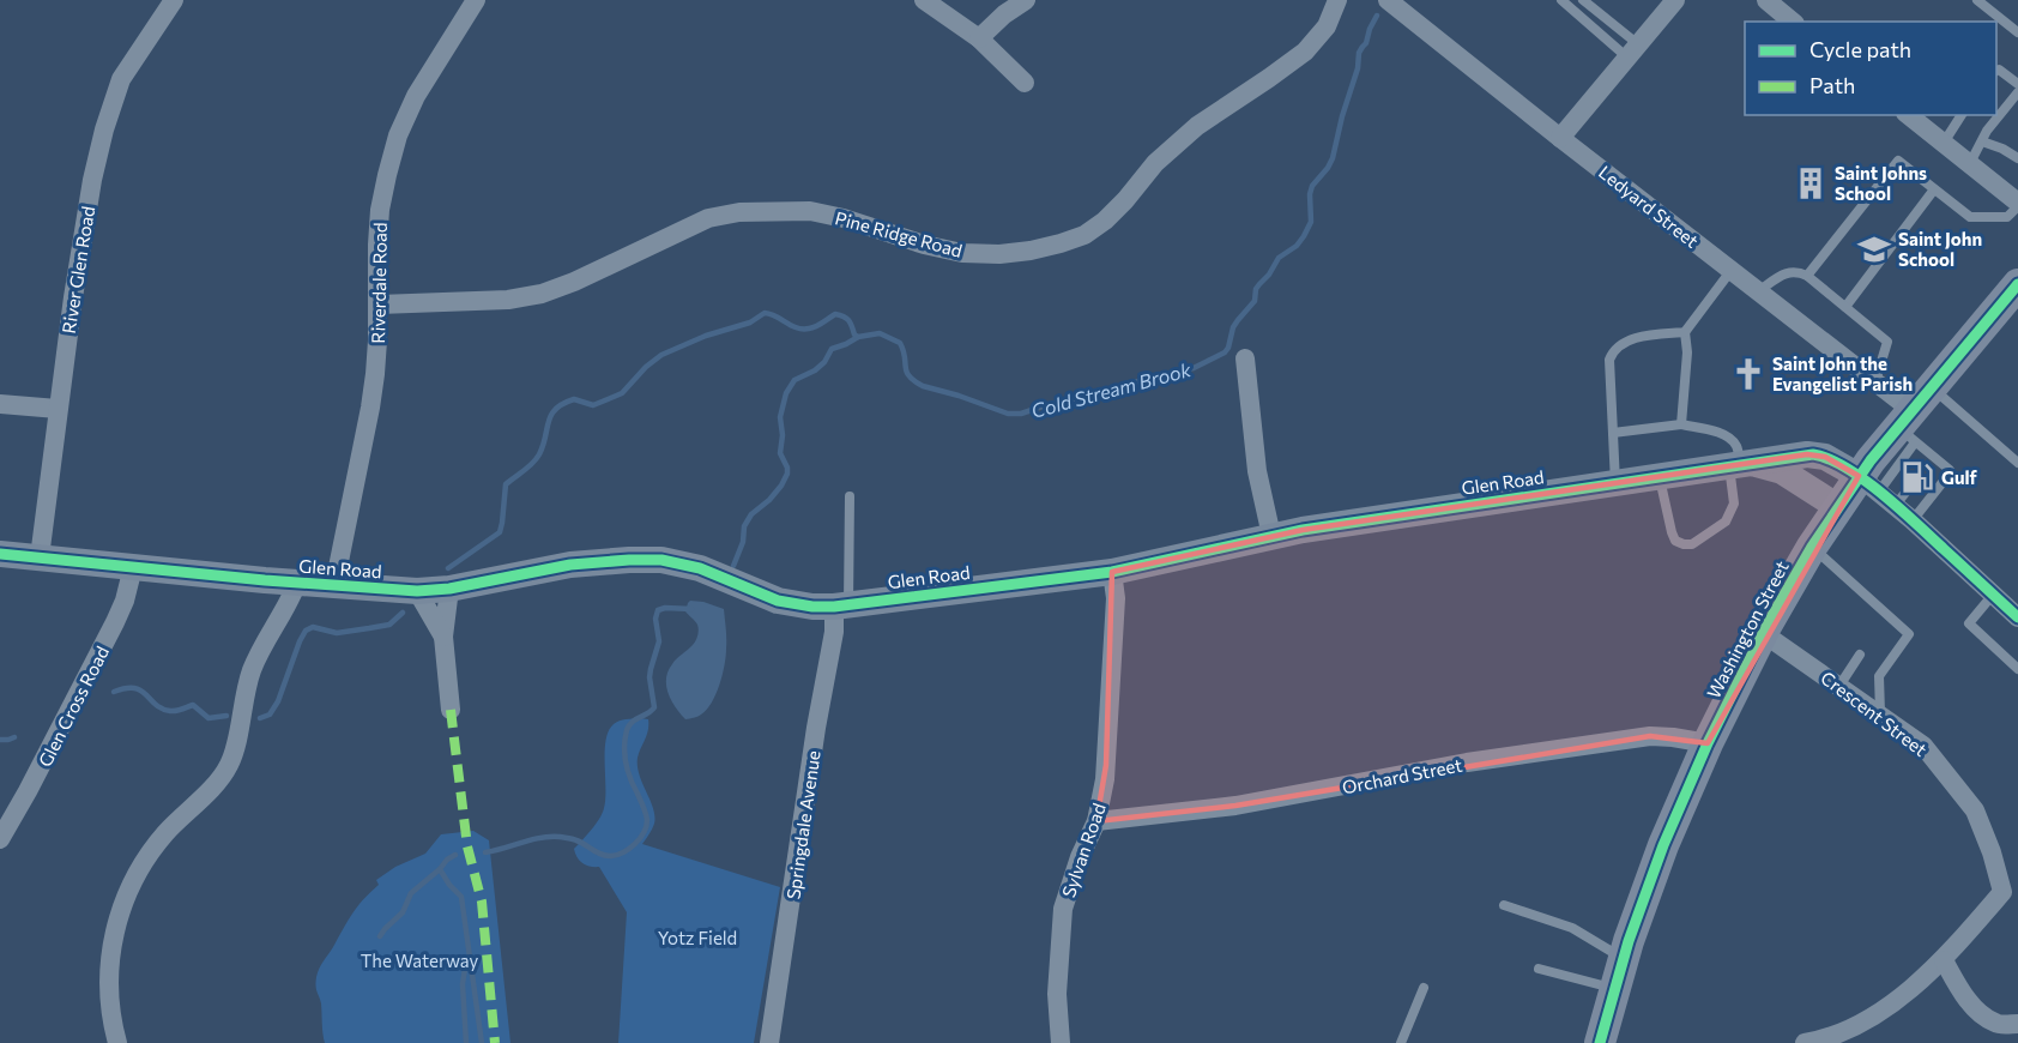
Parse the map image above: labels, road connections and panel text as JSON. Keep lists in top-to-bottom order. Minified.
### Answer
{"streets":{"main road":["Washington Street"],"street":["Ledyard Street","Pine Ridge Road","River Glen Road","Riverdale Road","Glen Road","Glen Cross Road","Crescent Street","Orchard Street","Springdale Avenue","Sylvan Road"]},"crossings":[["Ledyard Street","Washington Street"],["Pine Ridge Road","Riverdale Road"],["River Glen Road","Glen Road"],["Riverdale Road","Glen Road"],["Glen Road","Washington Street"],["Glen Road","Glen Cross Road"],["Glen Road","Springdale Avenue"],["Glen Road","Sylvan Road"],["Washington Street","Crescent Street"],["Washington Street","Orchard Street"],["Orchard Street","Sylvan Road"]],"water":["Cold Stream Brook"],"parks":["Yotz Field","The Waterway"],"places":{"building":["Saint Johns School"],"school or university":["Saint John School"],"church":["Saint John the Evangelist Parish"],"fuel station":["Gulf"]},"legend":["Cycle path","Path"]}
